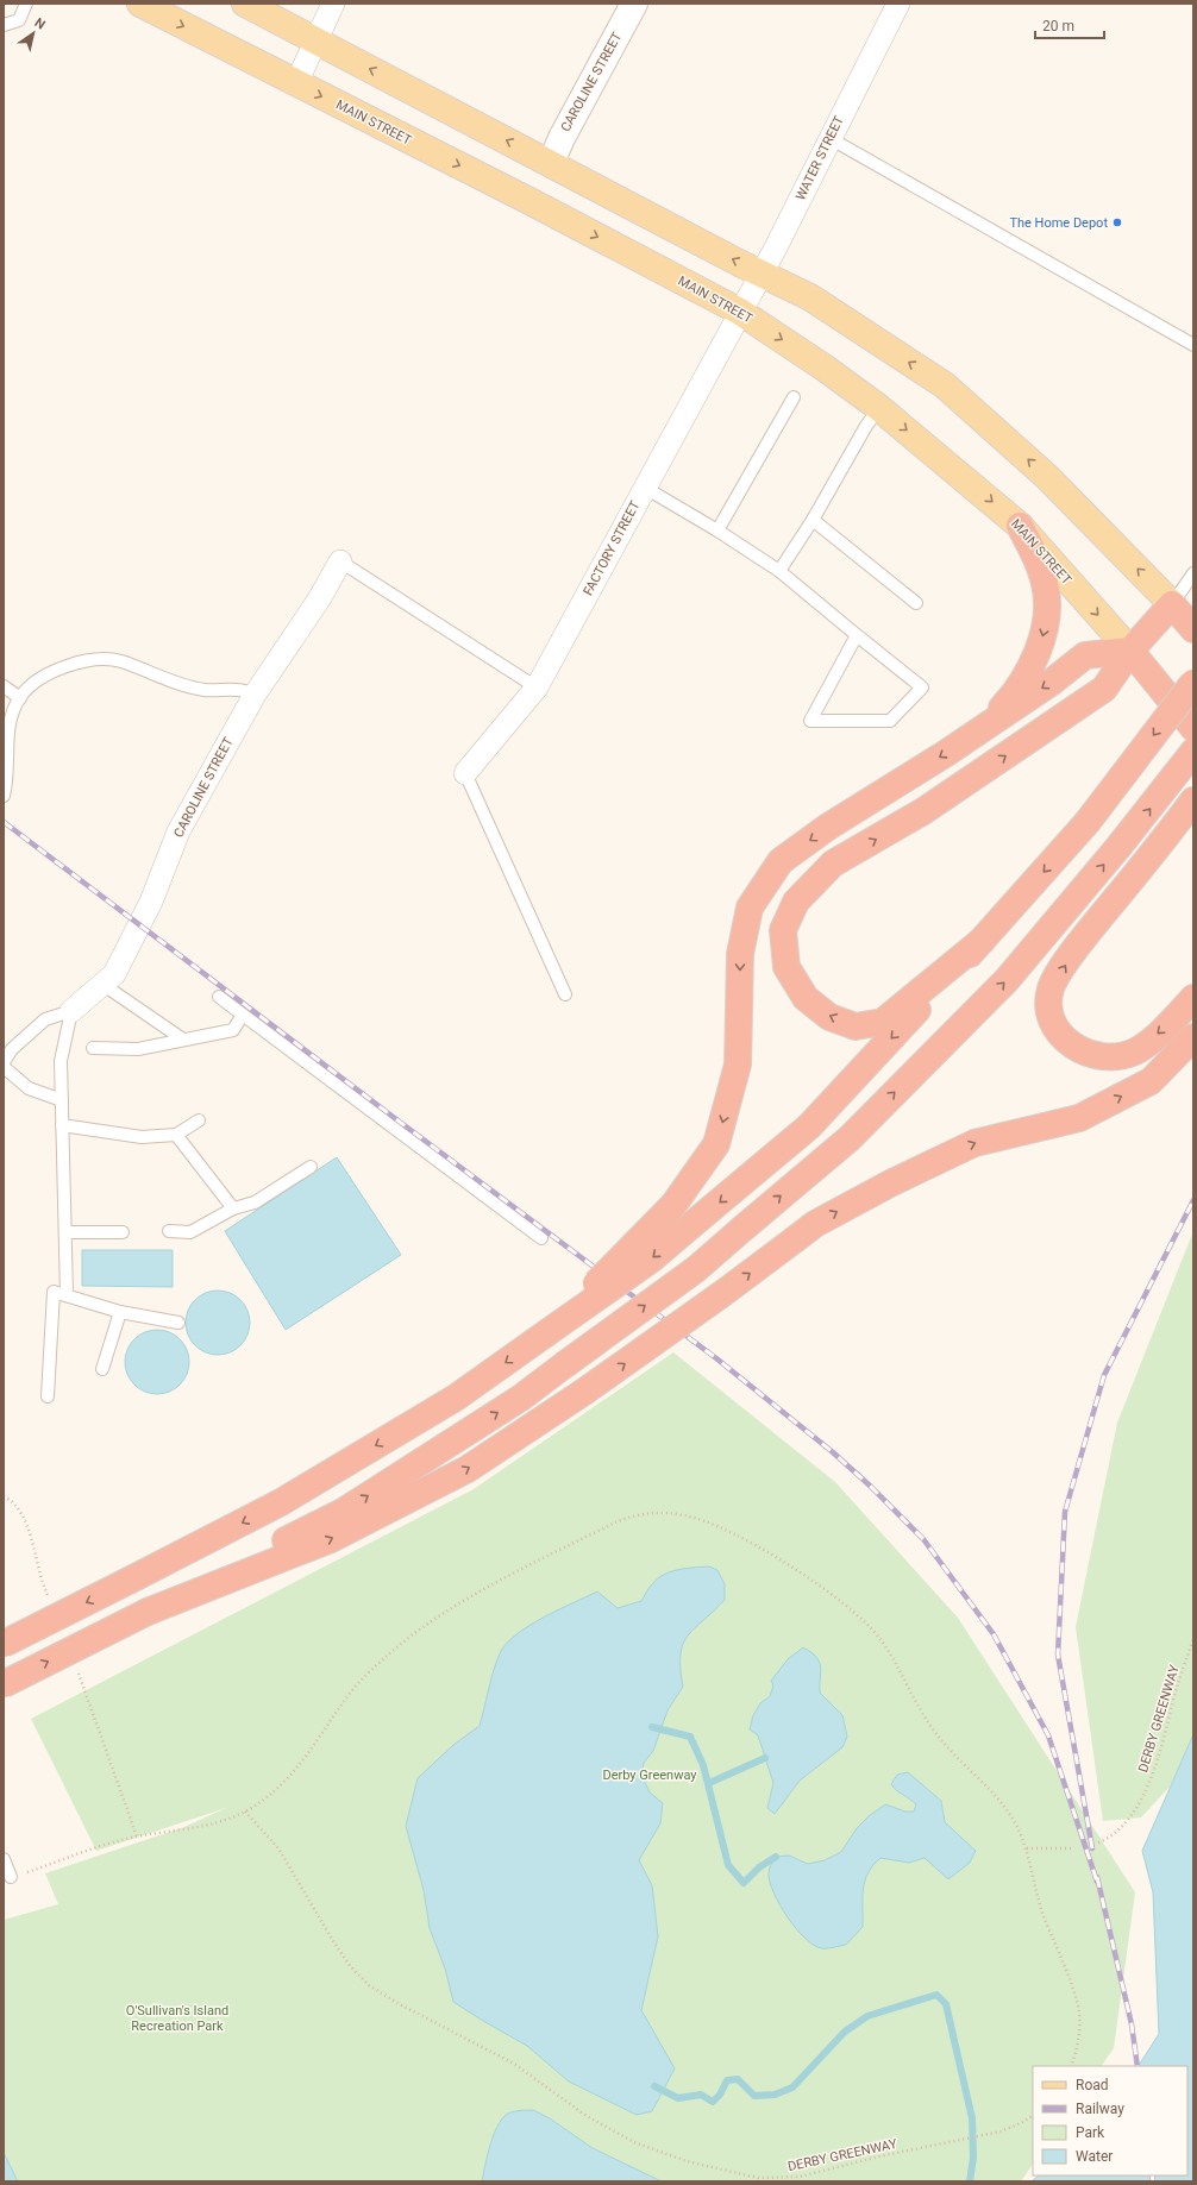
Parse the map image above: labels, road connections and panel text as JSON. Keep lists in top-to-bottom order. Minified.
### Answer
{"streets":{"highway":["MAIN STREET"],"main road":["CAROLINE STREET"],"street":["WATER STREET","FACTORY STREET"],"path":["DERBY GREENWAY"]},"crossings":[["MAIN STREET","WATER STREET"],["MAIN STREET","FACTORY STREET"],["WATER STREET","FACTORY STREET"]],"parks":["Derby Greenway","O'Sullivan's Island Recreation Park"],"places":["The Home Depot"],"legend":["Road","Railway","Park","Water"],"scale_bar":"20 m","north":"top right"}
